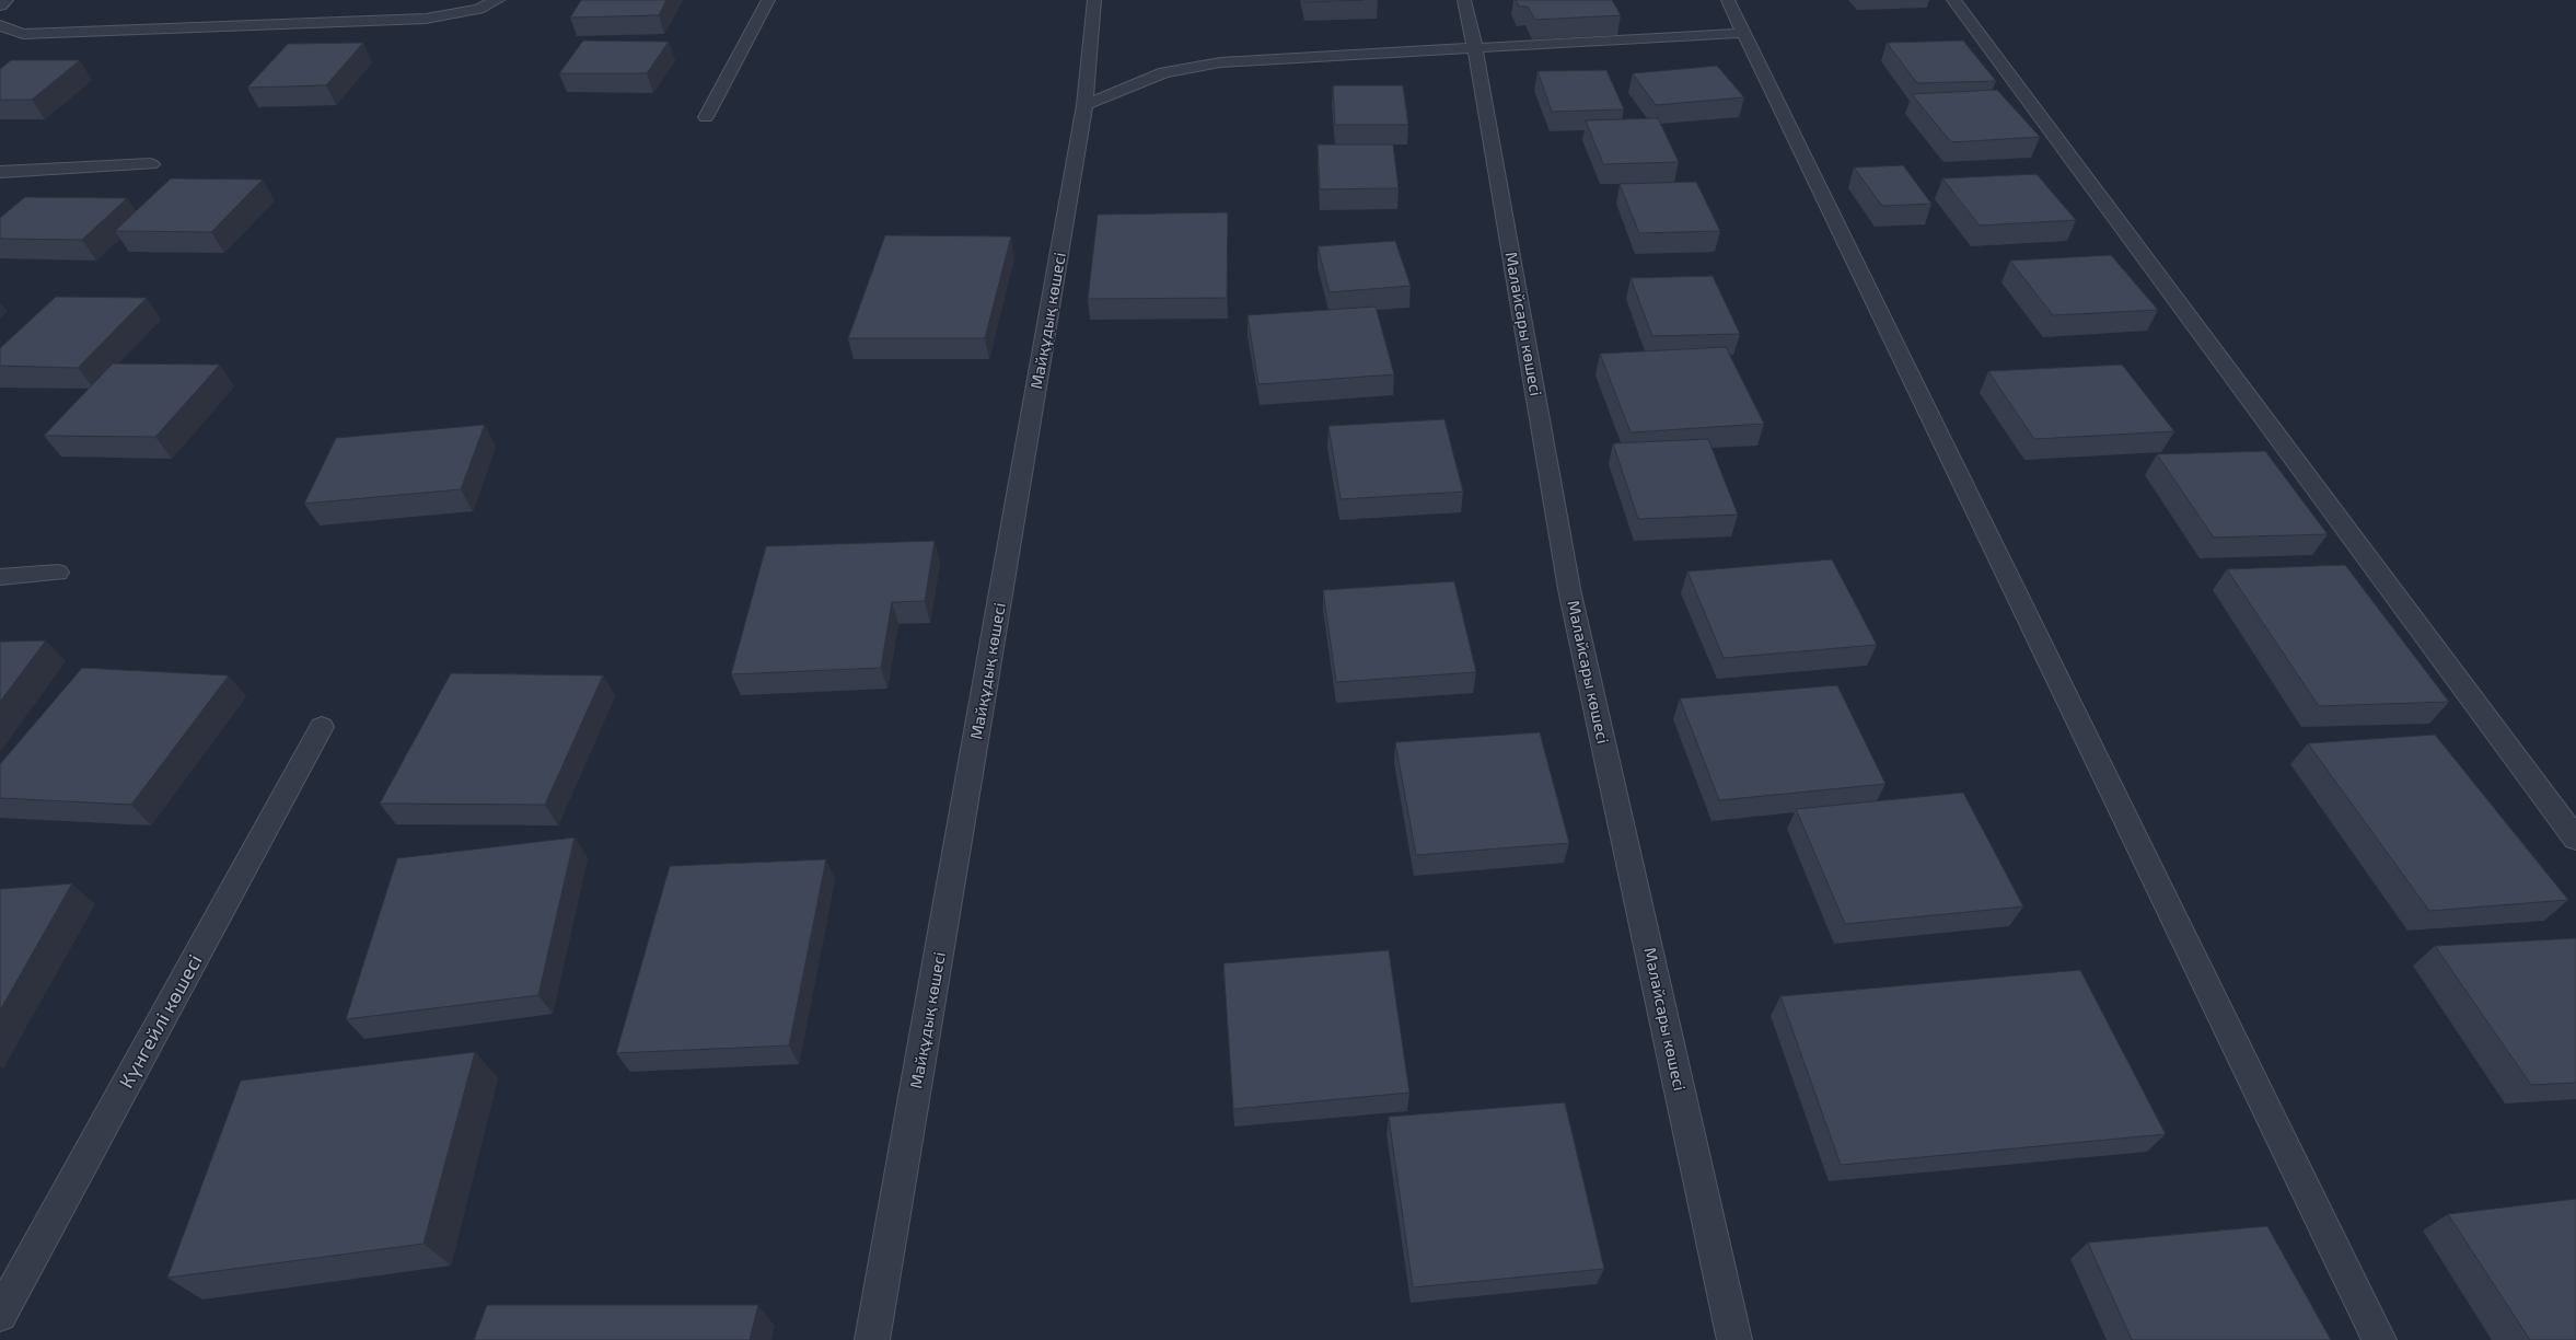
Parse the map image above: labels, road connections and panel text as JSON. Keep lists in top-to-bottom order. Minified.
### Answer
{"streets":{"street":["Майқұдық көшесі","Малайсары көшесі","Күнгейлі көшесі"]}}
